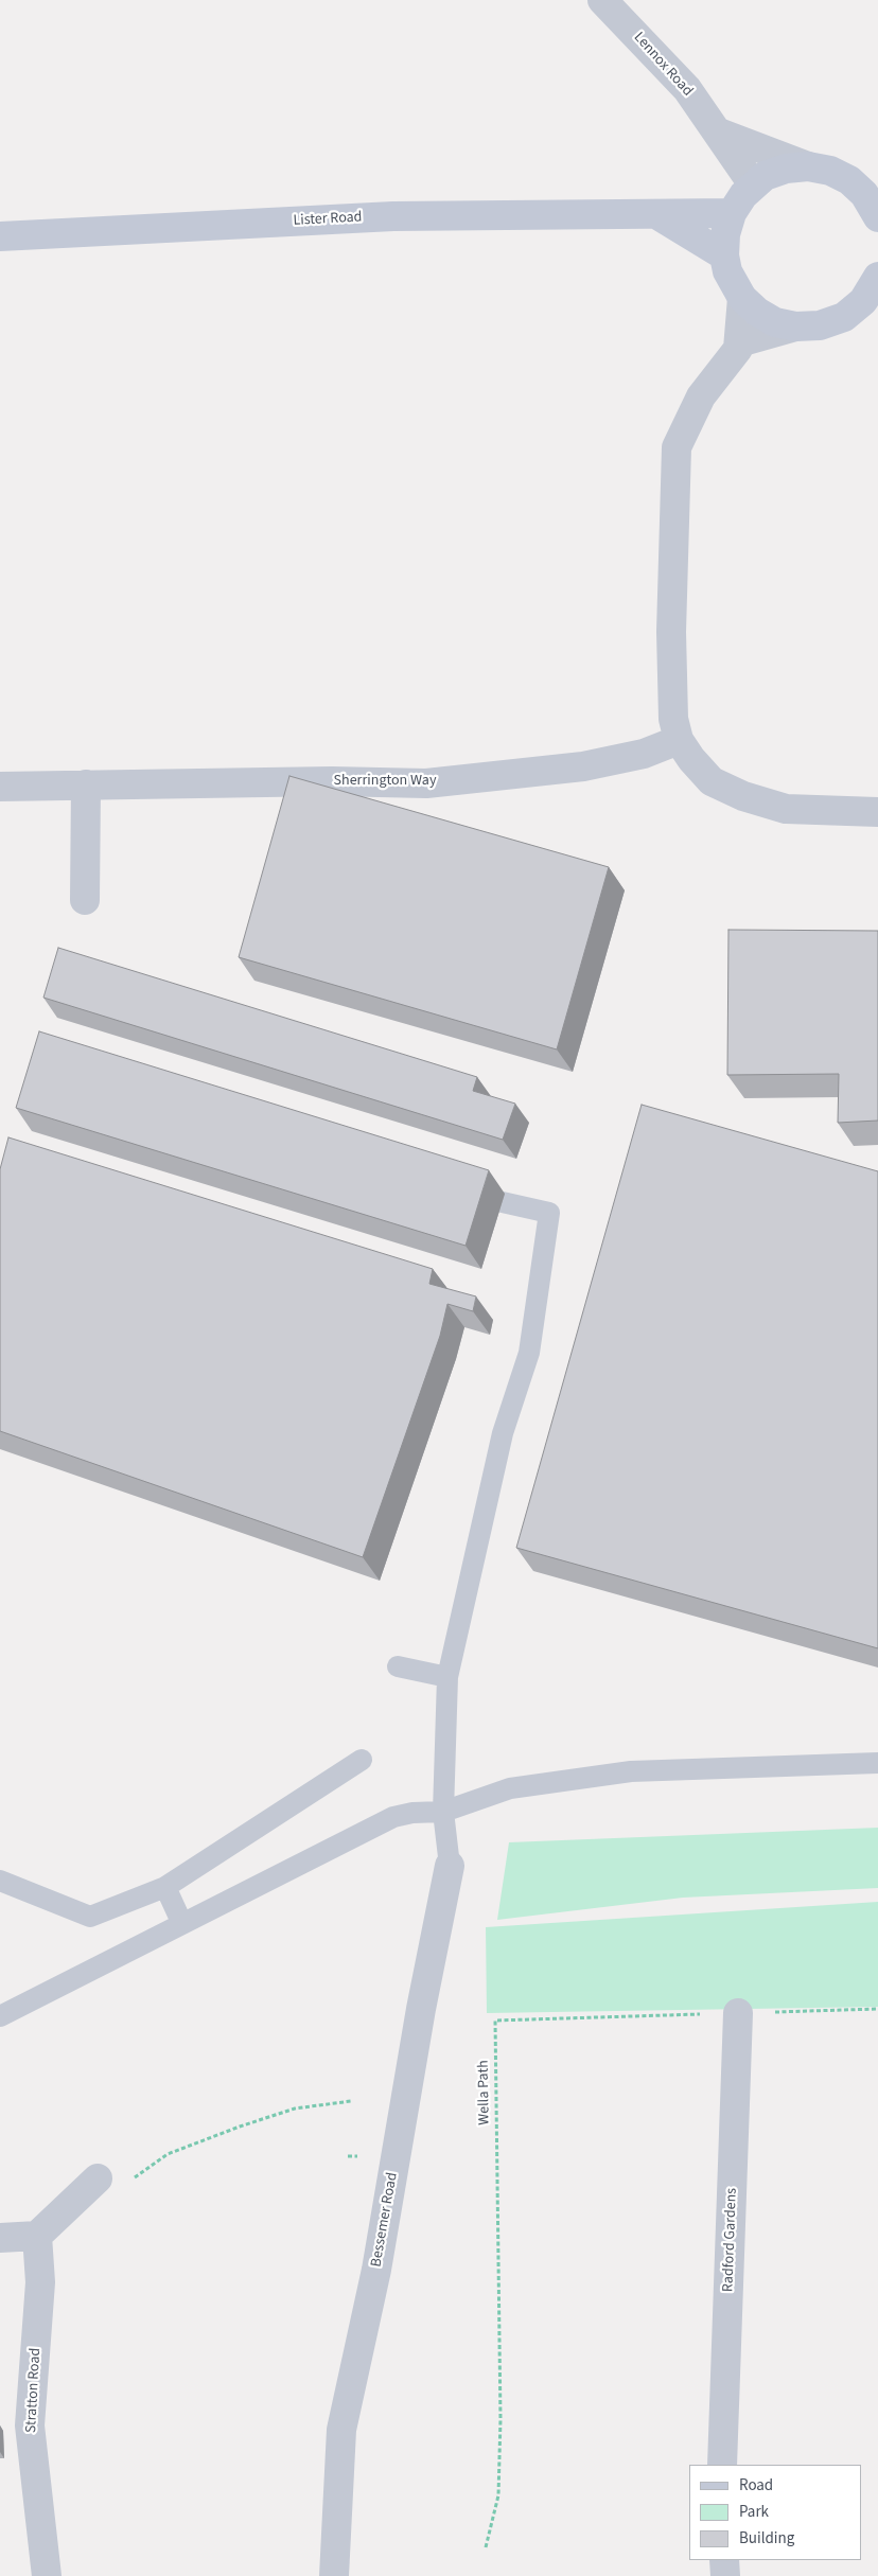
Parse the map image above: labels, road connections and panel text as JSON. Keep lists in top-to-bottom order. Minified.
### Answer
{"streets":{"street":["Lennox Road","Lister Road","Sherrington Way","Bessemer Road","Radford Gardens","Stratton Road"],"path":["Wella Path"]},"crossings":[["Wella Path","Radford Gardens"]],"legend":["Road","Park","Building"]}
